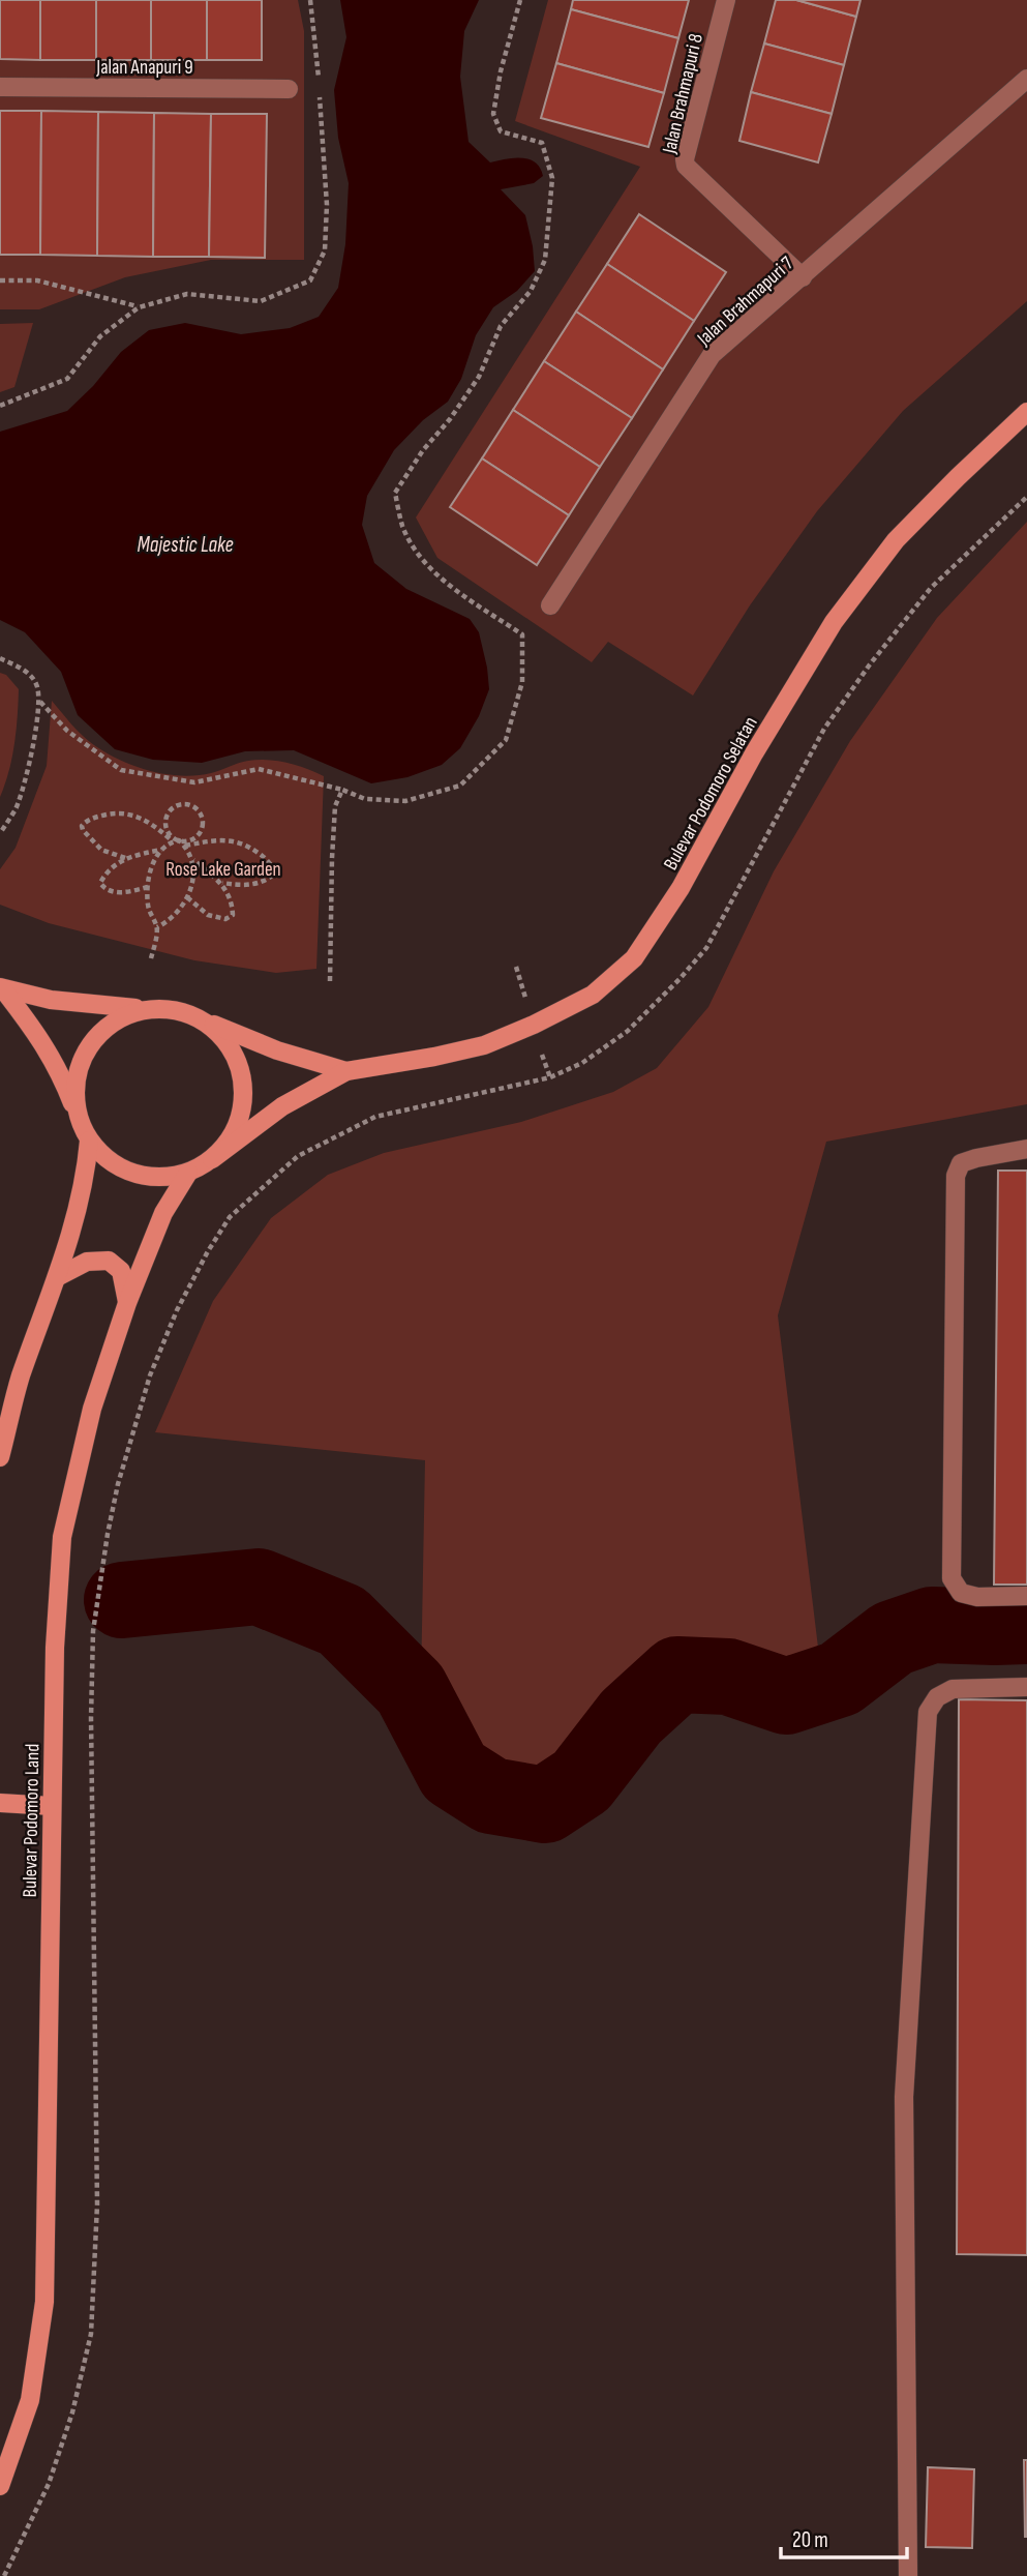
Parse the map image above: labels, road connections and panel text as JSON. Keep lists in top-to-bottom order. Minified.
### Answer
{"streets":{"street":["Jalan Anapuri 9","Jalan Brahmapuri 8","Jalan Brahmapuri 7","Bulevar Podomoro Selatan","Bulevar Podomoro Land"]},"crossings":[["Jalan Brahmapuri 8","Jalan Brahmapuri 7"],["Bulevar Podomoro Selatan","Bulevar Podomoro Land"]],"water":["Majestic Lake"],"parks":["Rose Lake Garden"],"scale_bar":"20 m"}
